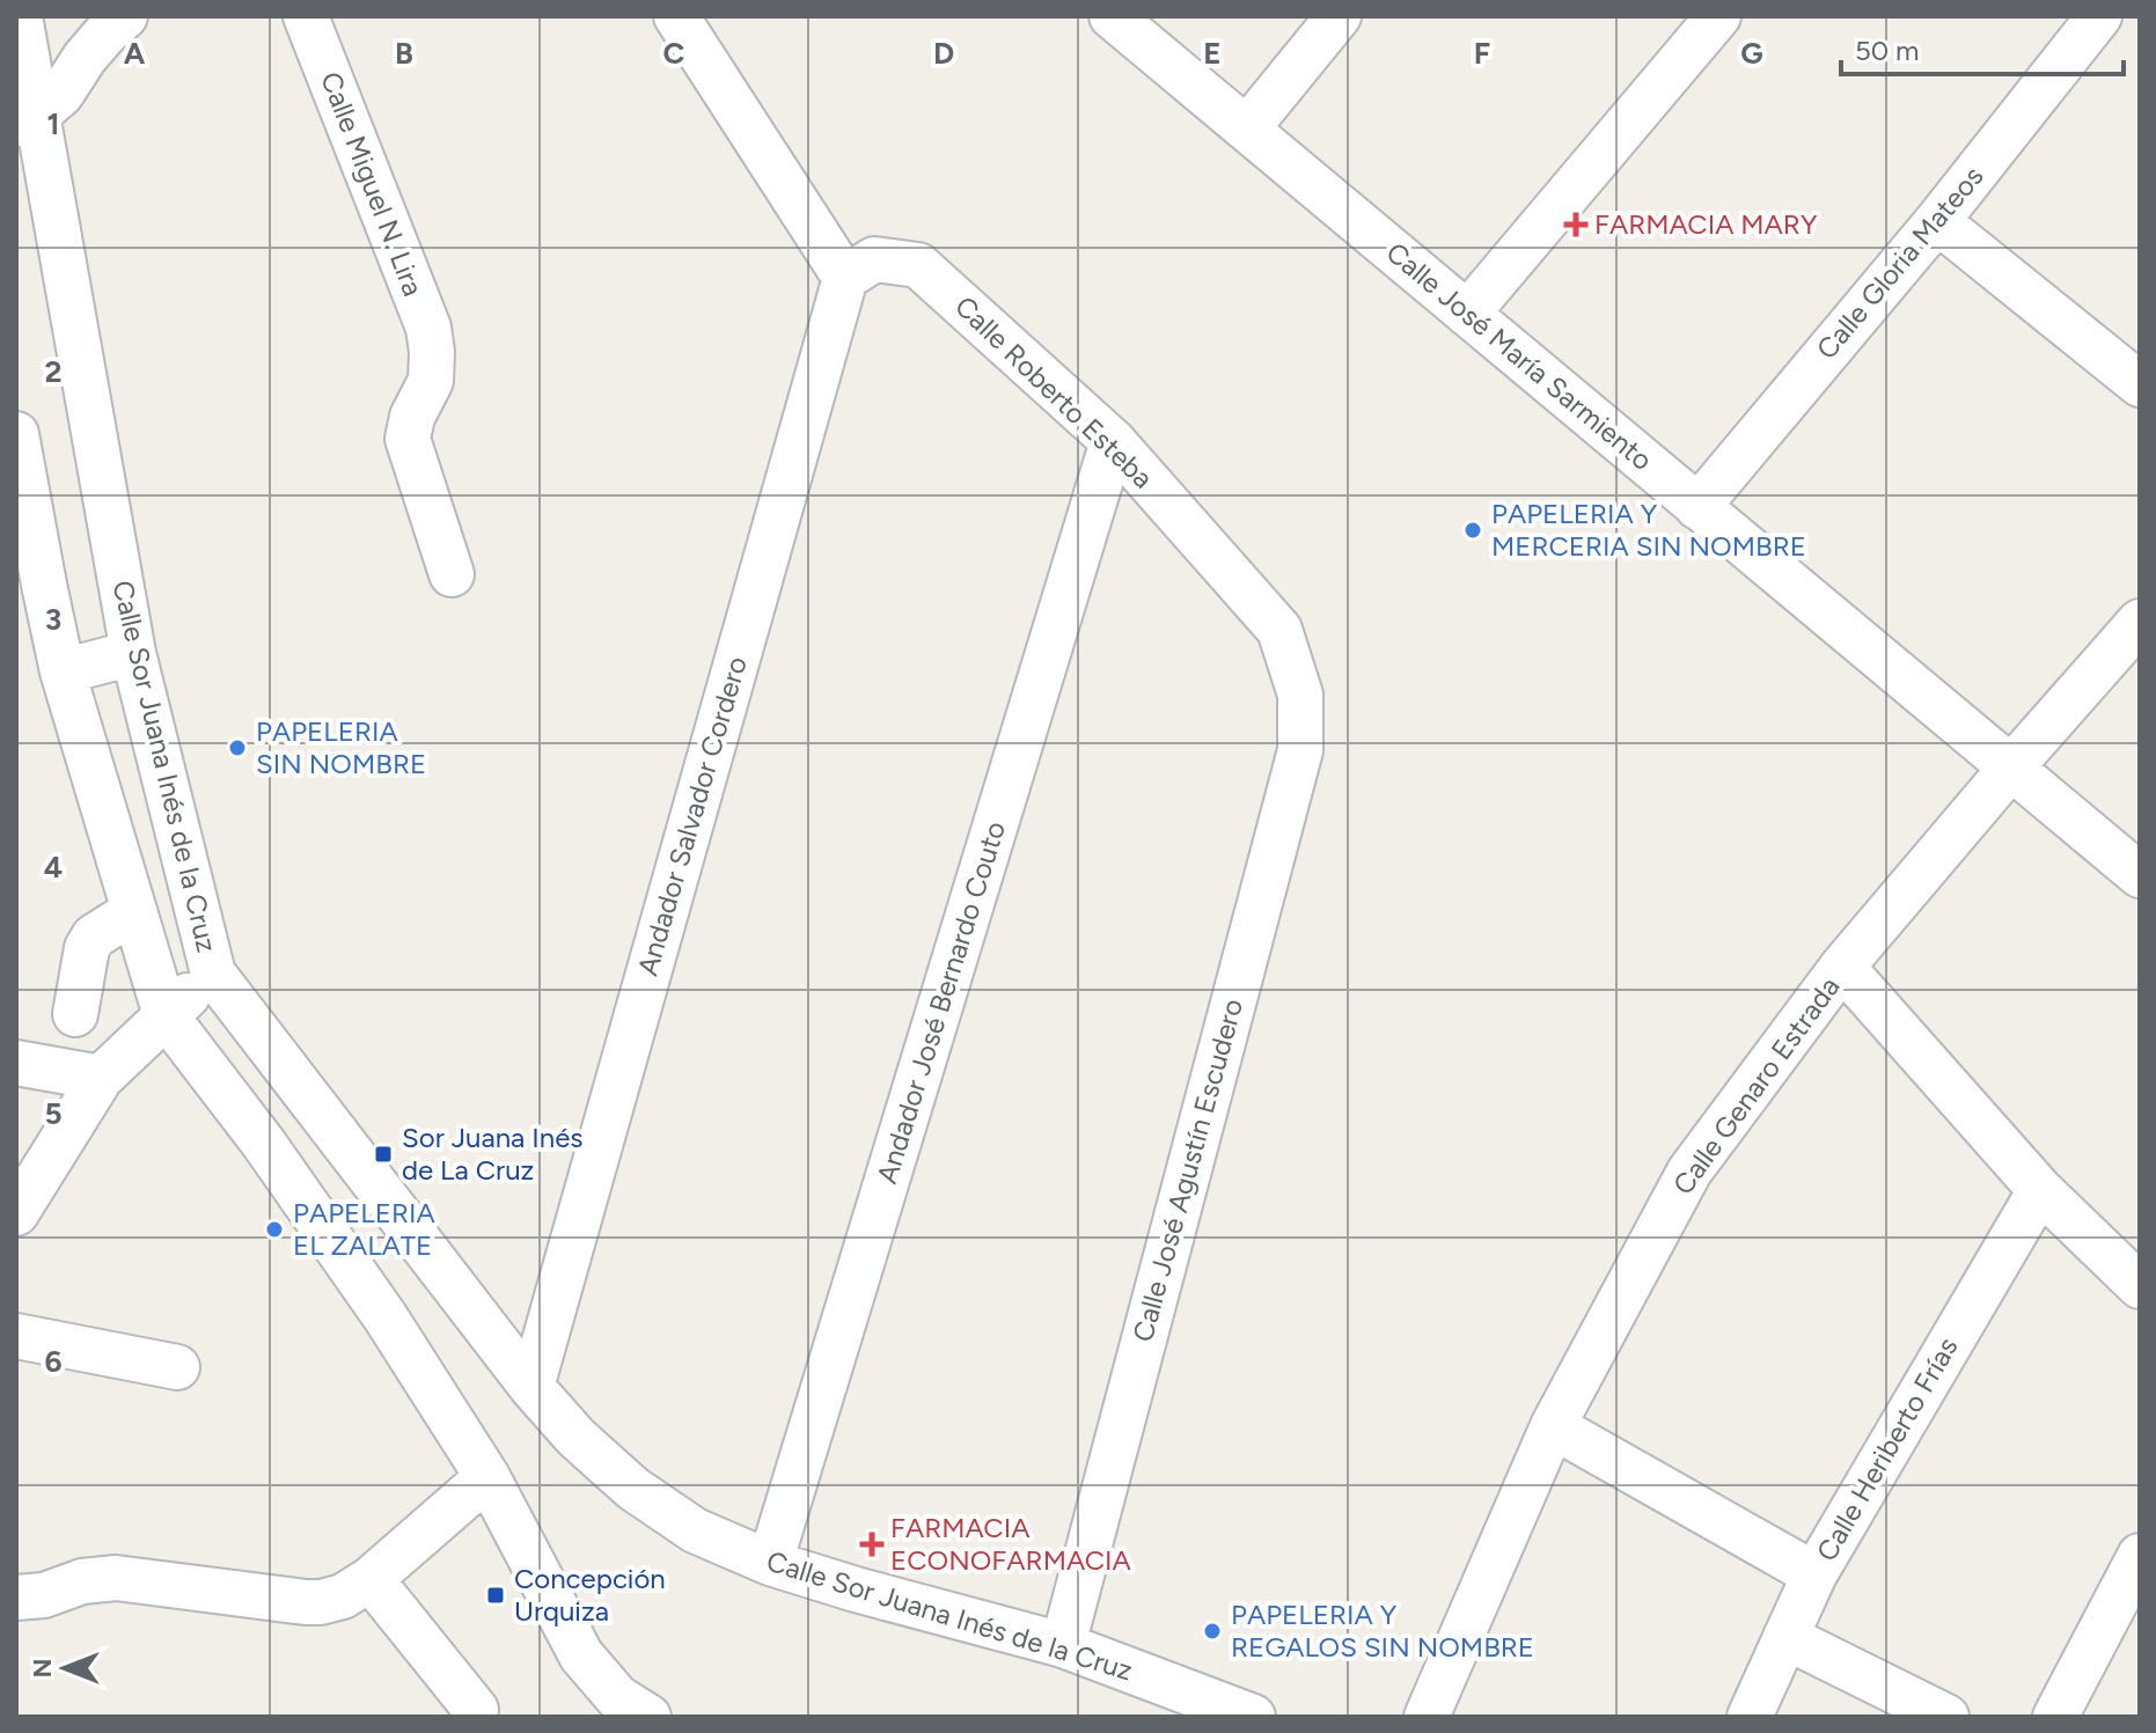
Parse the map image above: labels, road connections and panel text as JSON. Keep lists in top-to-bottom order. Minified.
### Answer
{"streets":{"street":["Calle Miguel N. Lira","Calle Gloria Mateos","Calle José María Sarmiento","Calle Roberto Esteba","Calle Sor Juana Inés de la Cruz","Andador Salvador Cordero","Andador José Bernardo Couto","Calle Genaro Estrada","Calle José Agustín Escudero","Calle Heriberto Frías"]},"crossings":[["Calle Gloria Mateos","Calle José María Sarmiento"],["Calle José María Sarmiento","Calle Genaro Estrada"],["Calle Roberto Esteba","Andador Salvador Cordero"],["Calle Roberto Esteba","Andador José Bernardo Couto"],["Calle Roberto Esteba","Calle José Agustín Escudero"],["Calle Sor Juana Inés de la Cruz","Andador Salvador Cordero"],["Calle Sor Juana Inés de la Cruz","Andador José Bernardo Couto"],["Calle Sor Juana Inés de la Cruz","Calle José Agustín Escudero"]],"places":{"health":["FARMACIA MARY","FARMACIA ECONOFARMACIA"],"other":["PAPELERIA Y MERCERIA SIN NOMBRE","PAPELERIA SIN NOMBRE","PAPELERIA EL ZALATE","PAPELERIA Y REGALOS SIN NOMBRE"],"transit":["Sor Juana Inés de La Cruz","Concepción Urquiza"]},"scale_bar":"50 m","north":"left","grid":{"columns":["A","B","C","D","E","F","G"],"rows":["1","2","3","4","5","6"]}}
